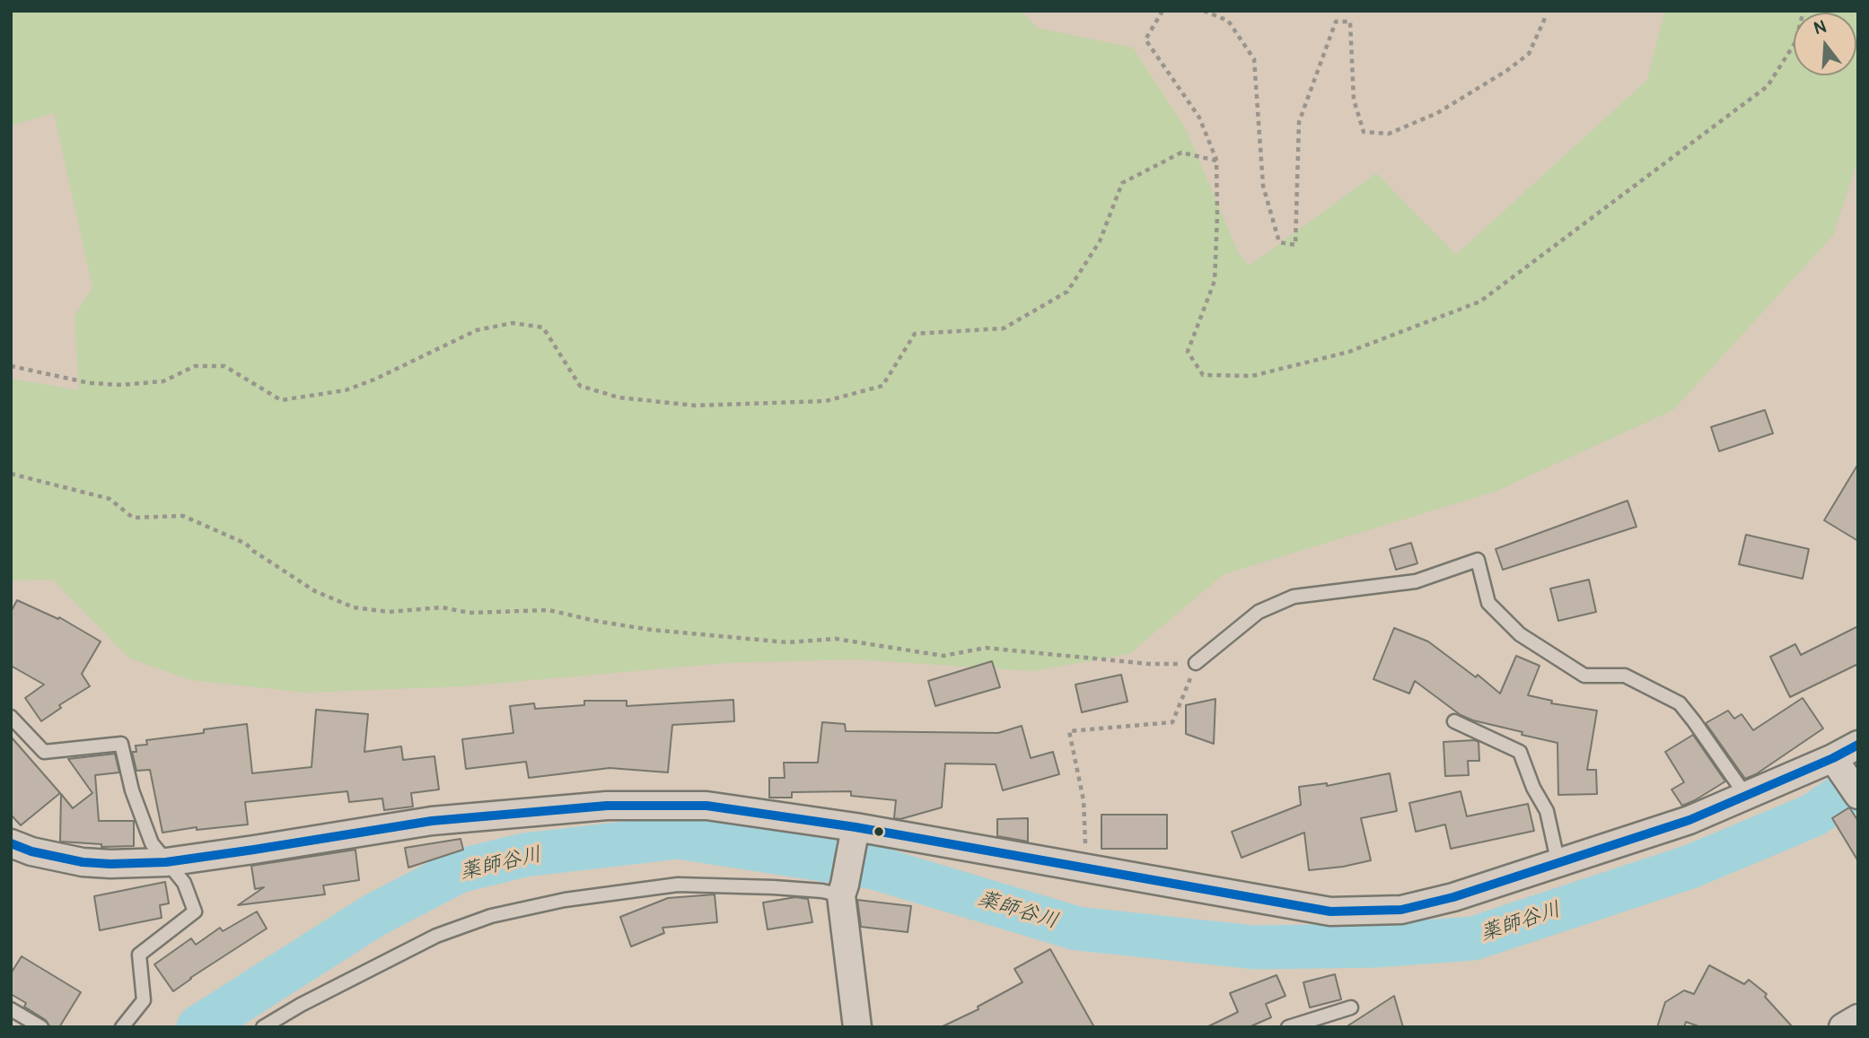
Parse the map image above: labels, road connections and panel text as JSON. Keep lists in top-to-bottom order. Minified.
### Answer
{"water":["薬師谷川"],"north":"top"}
